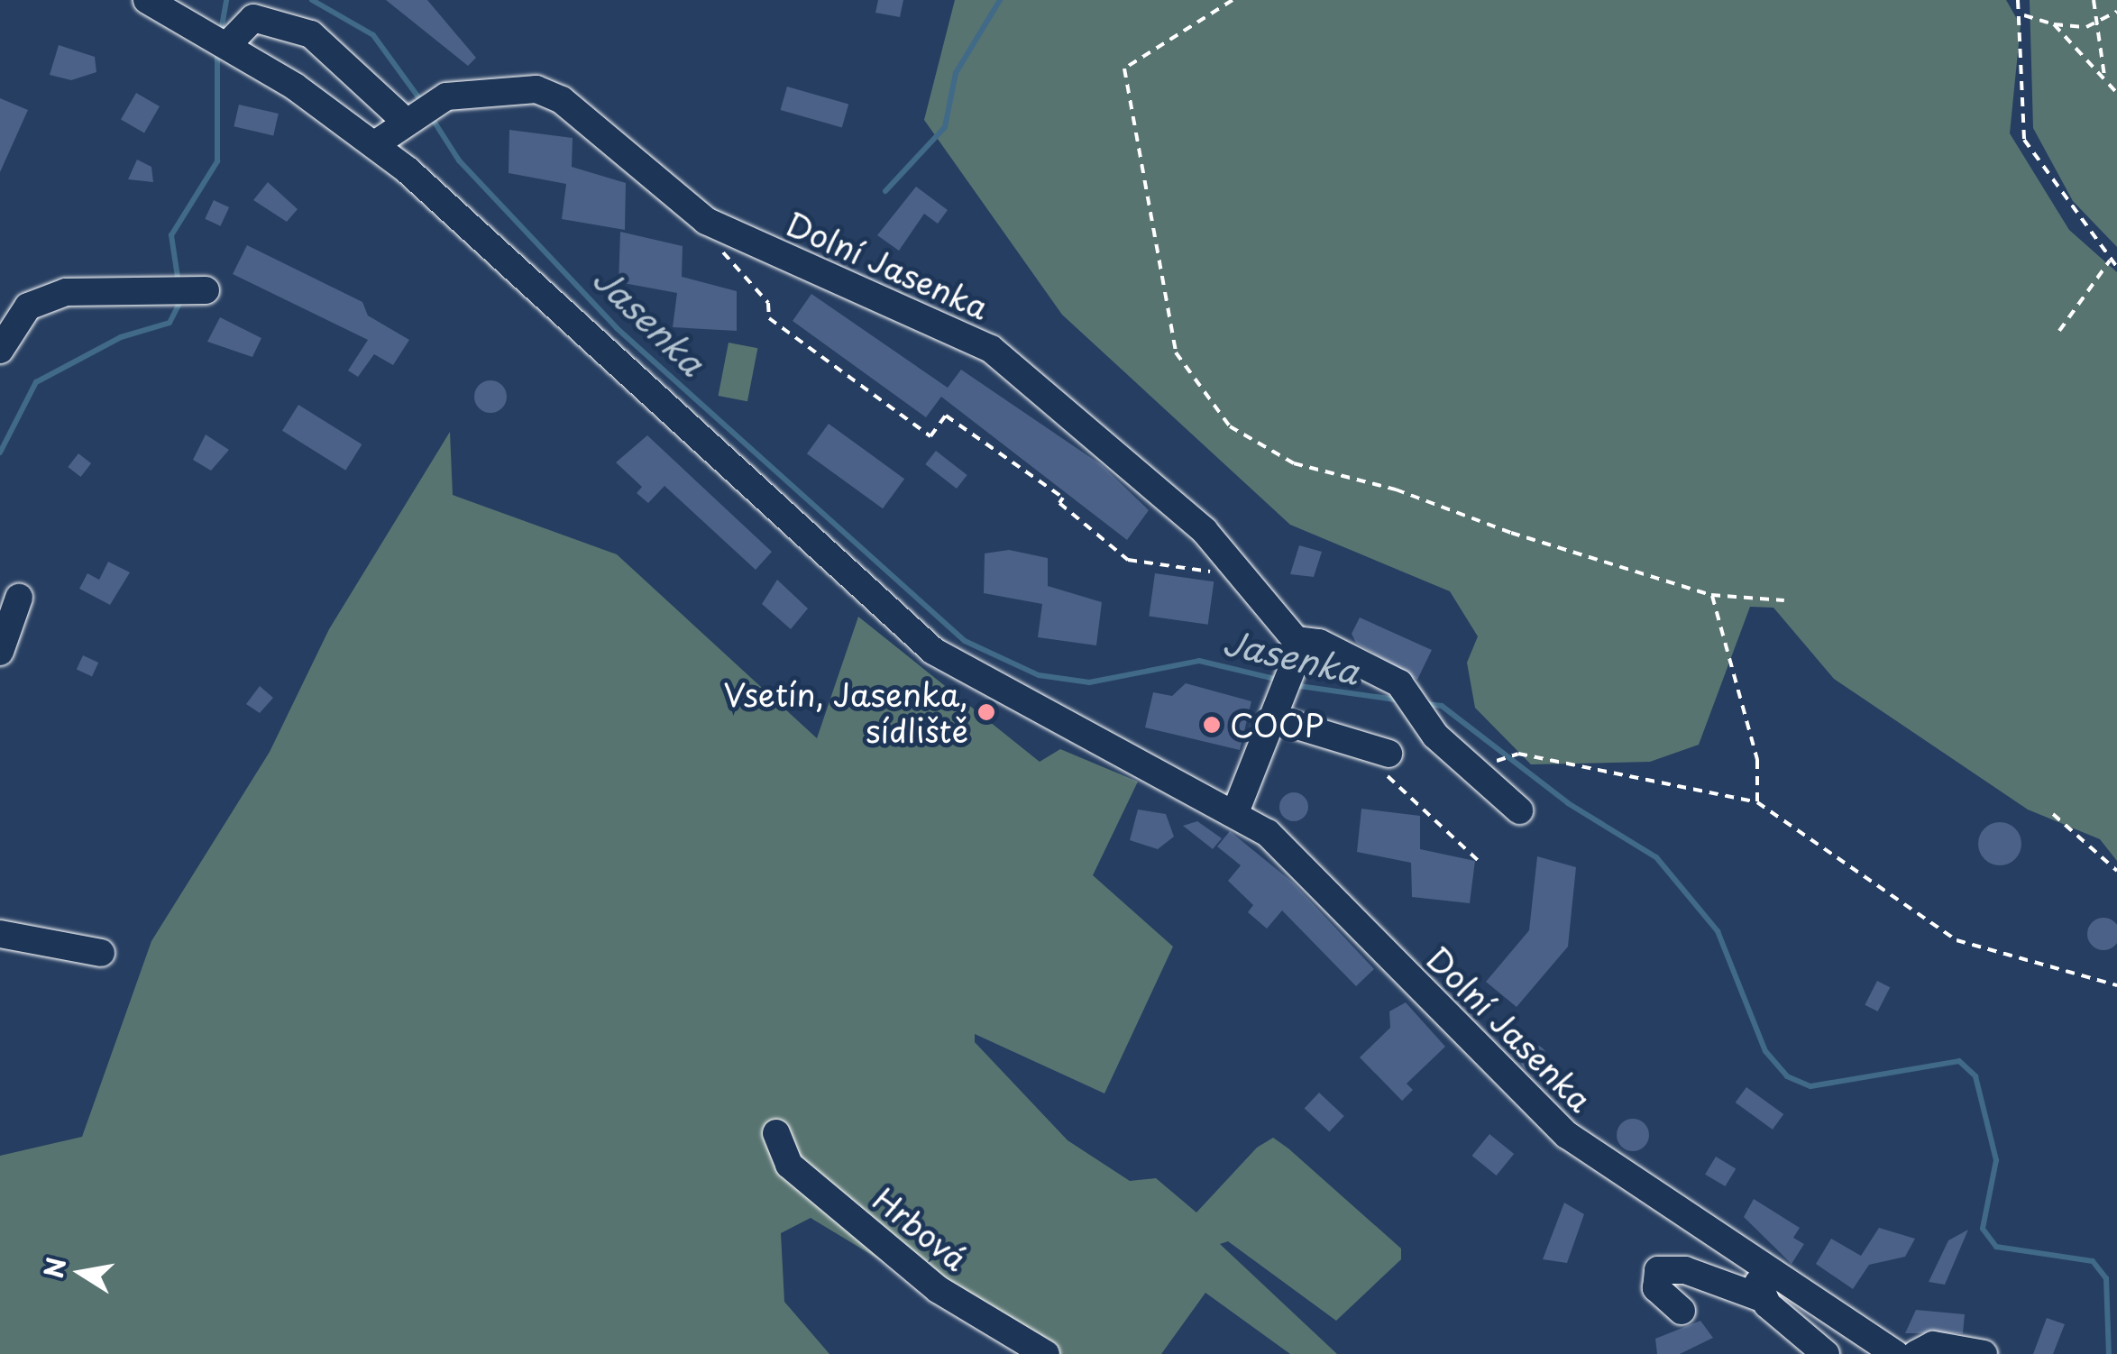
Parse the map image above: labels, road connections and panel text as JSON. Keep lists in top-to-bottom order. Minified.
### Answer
{"streets":{"street":["Dolní Jasenka","Hrbová"]},"water":["Jasenka"],"places":["Vsetín, Jasenka, sídliště","COOP"],"north":"left"}
